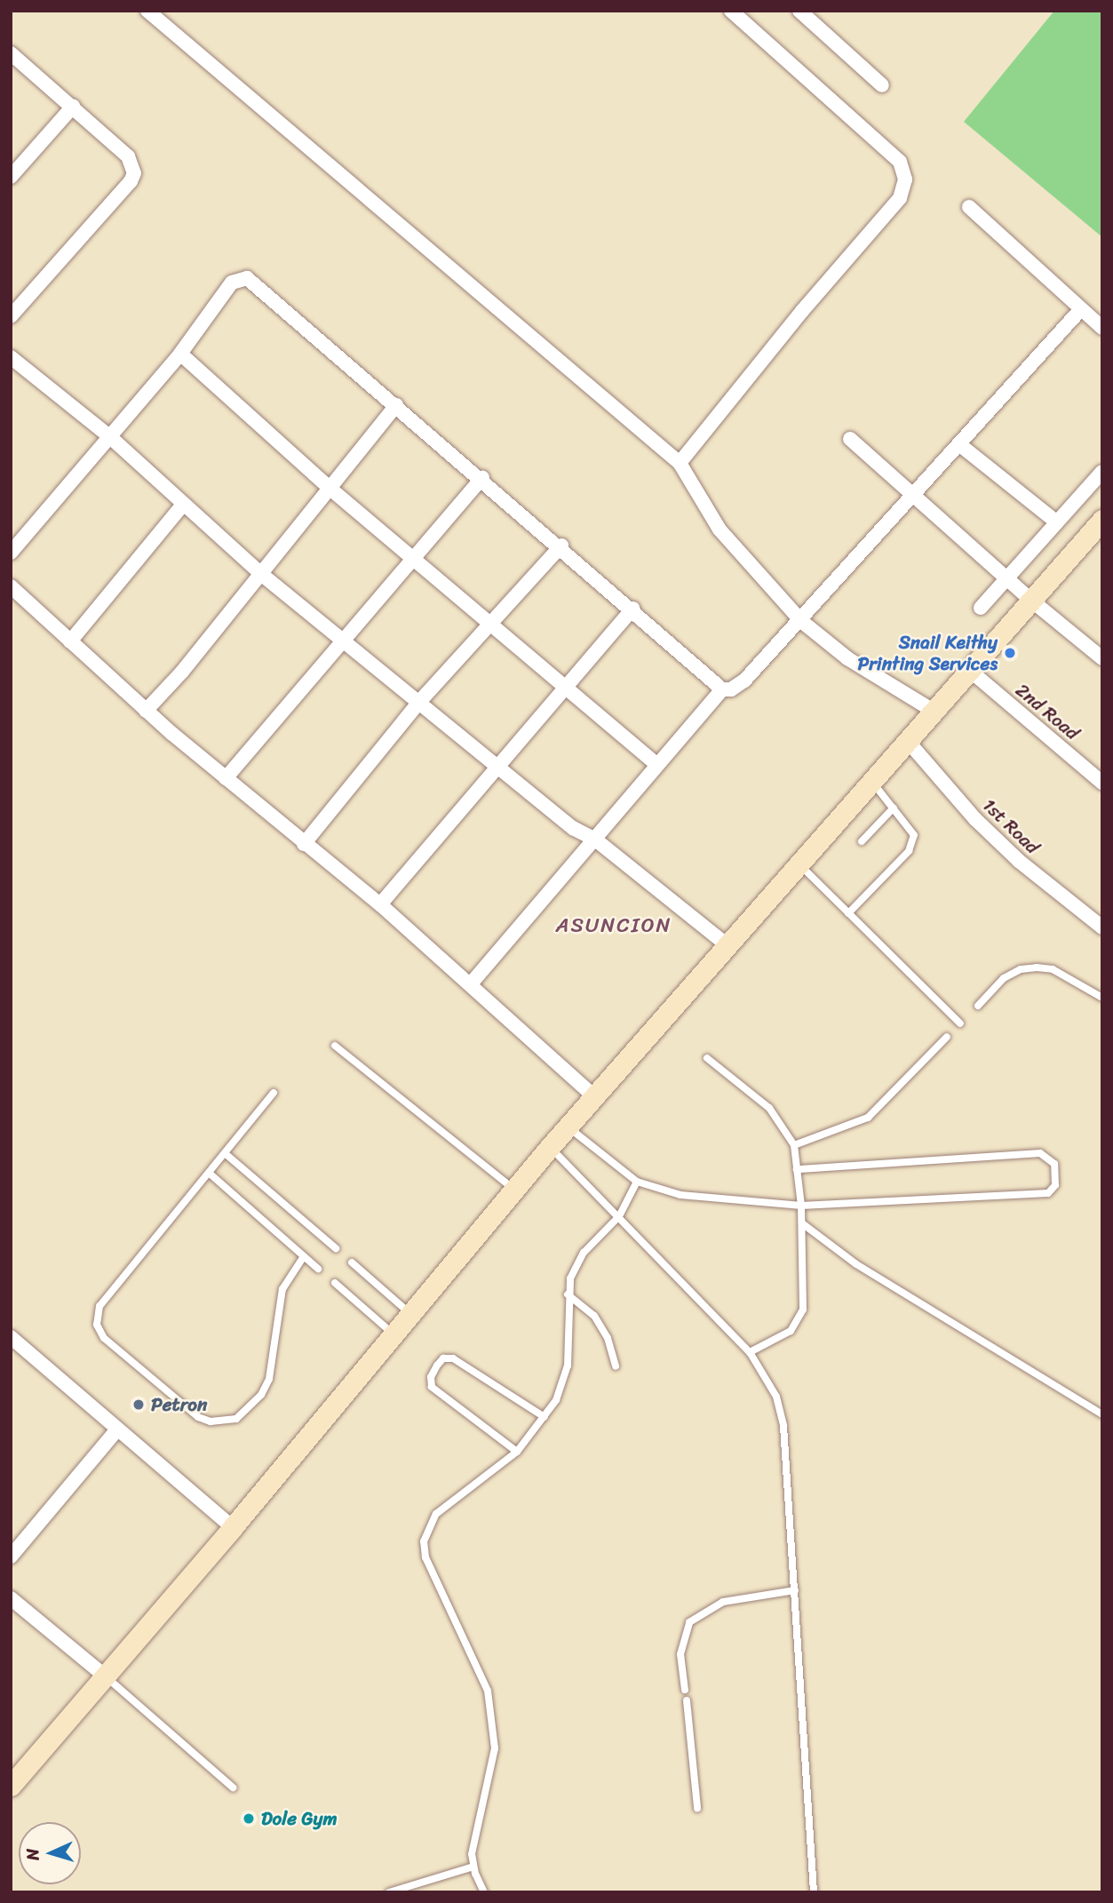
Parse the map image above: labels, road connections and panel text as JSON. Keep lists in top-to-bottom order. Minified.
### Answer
{"streets":{"street":["2nd Road","1st Road"]},"districts":["ASUNCION"],"places":["Snail Keithy Printing Services","Petron","Dole Gym"],"north":"left"}
